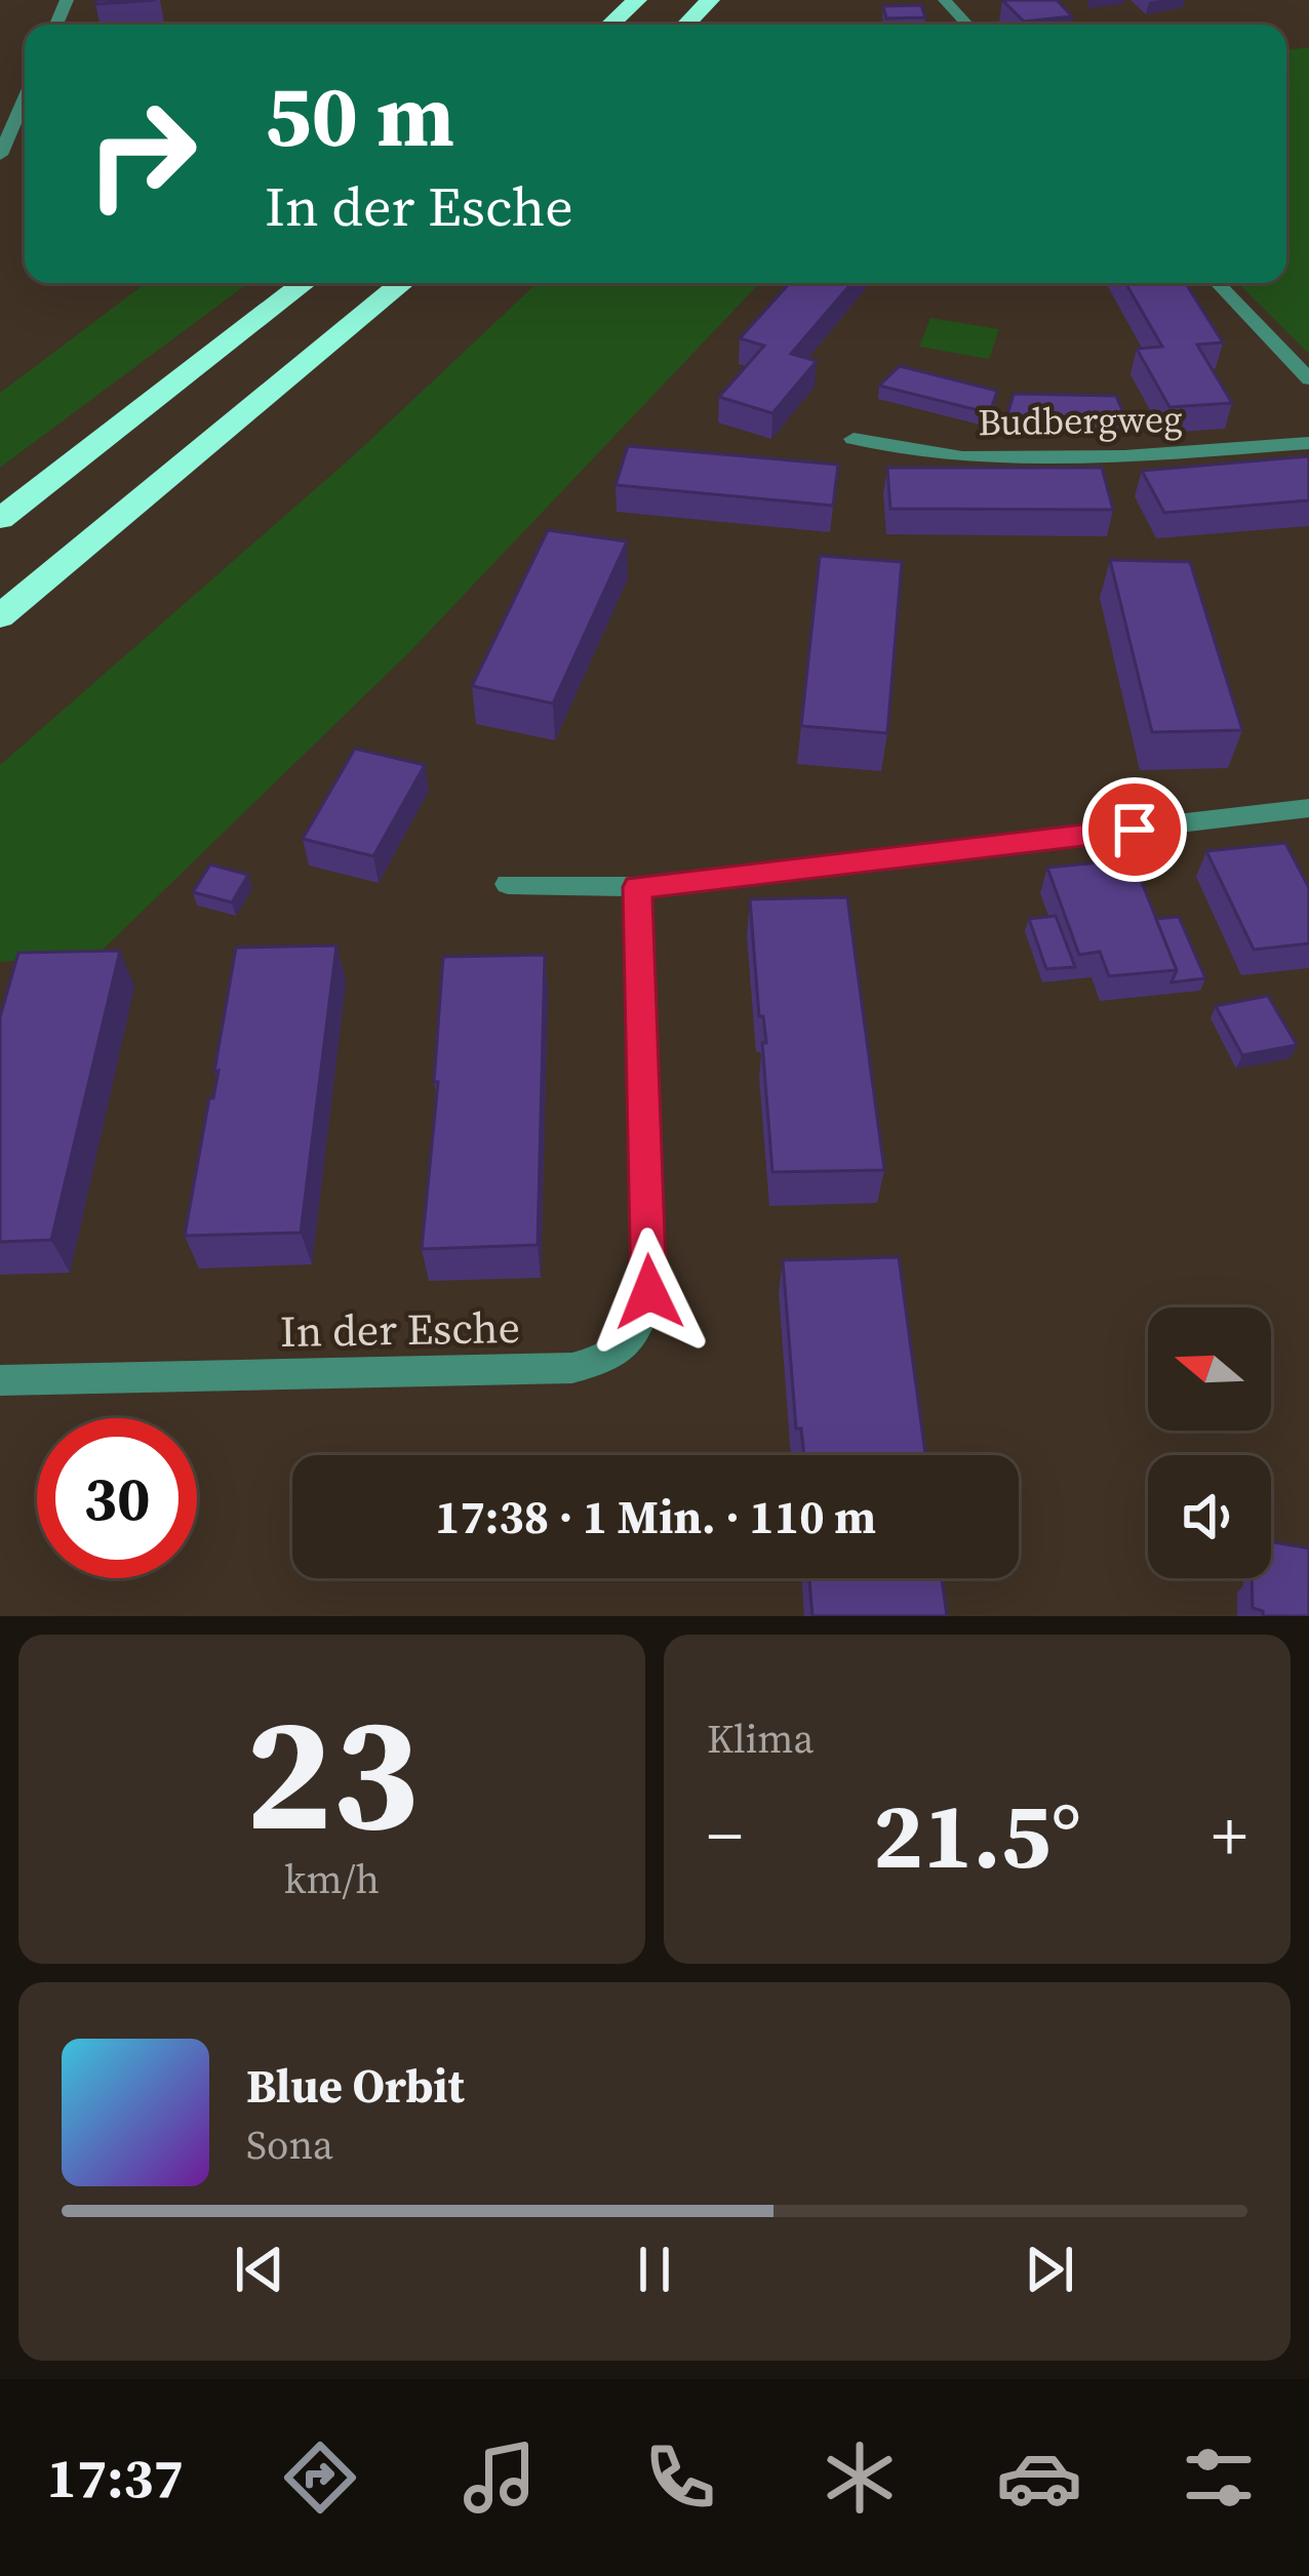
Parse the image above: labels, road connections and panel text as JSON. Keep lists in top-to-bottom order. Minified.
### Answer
{"streets":{"street":["Budbergweg","In der Esche"]},"north":"left","page":{"turn":["50 m","In der Esche"],"limit":"30","trip":"17:38 · 1 Min. · 110 m","tile":[["23","km/h"],"Klima"],"heat":["−","21.5°","+"],"song":["Blue Orbit","Sona"],"tabs":"17:37"}}
